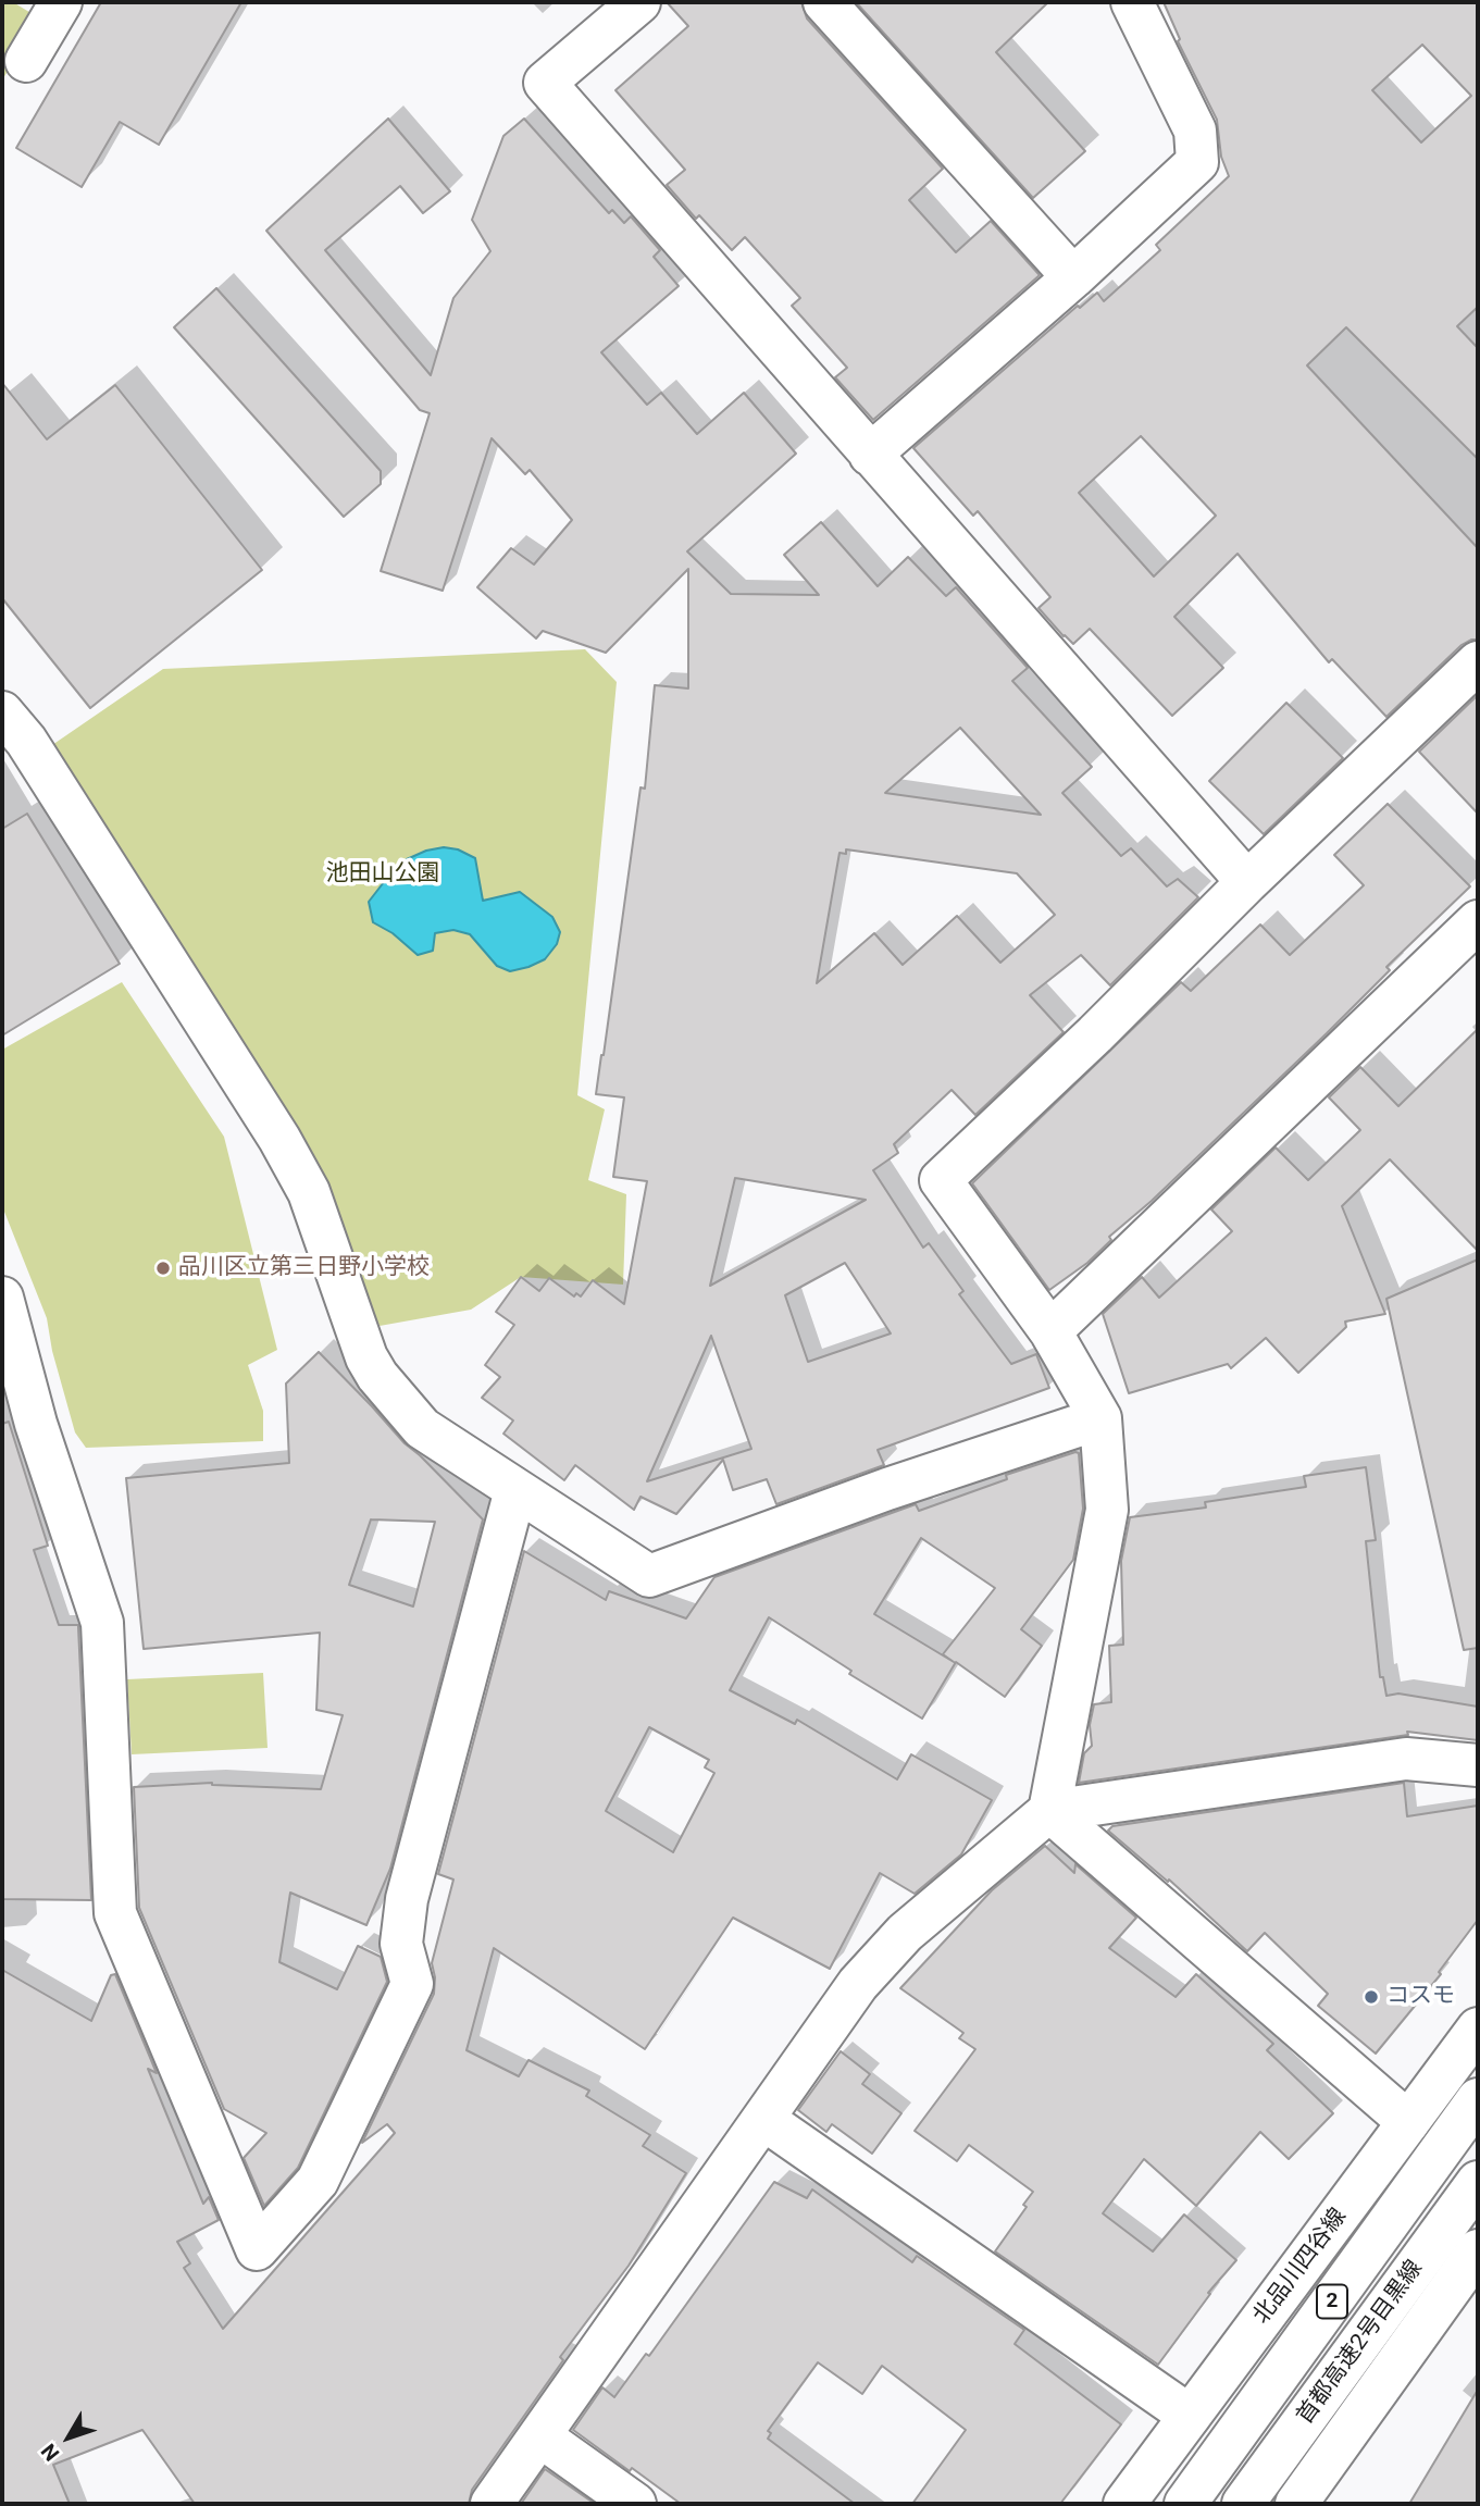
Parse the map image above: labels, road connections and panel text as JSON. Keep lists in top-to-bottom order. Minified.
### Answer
{"streets":{"main road":["北品川四谷線","2","首都高速2号目黒線"]},"parks":["池田山公園"],"places":["品川区立第三日野小学校","コスモ"],"north":"bottom left"}
